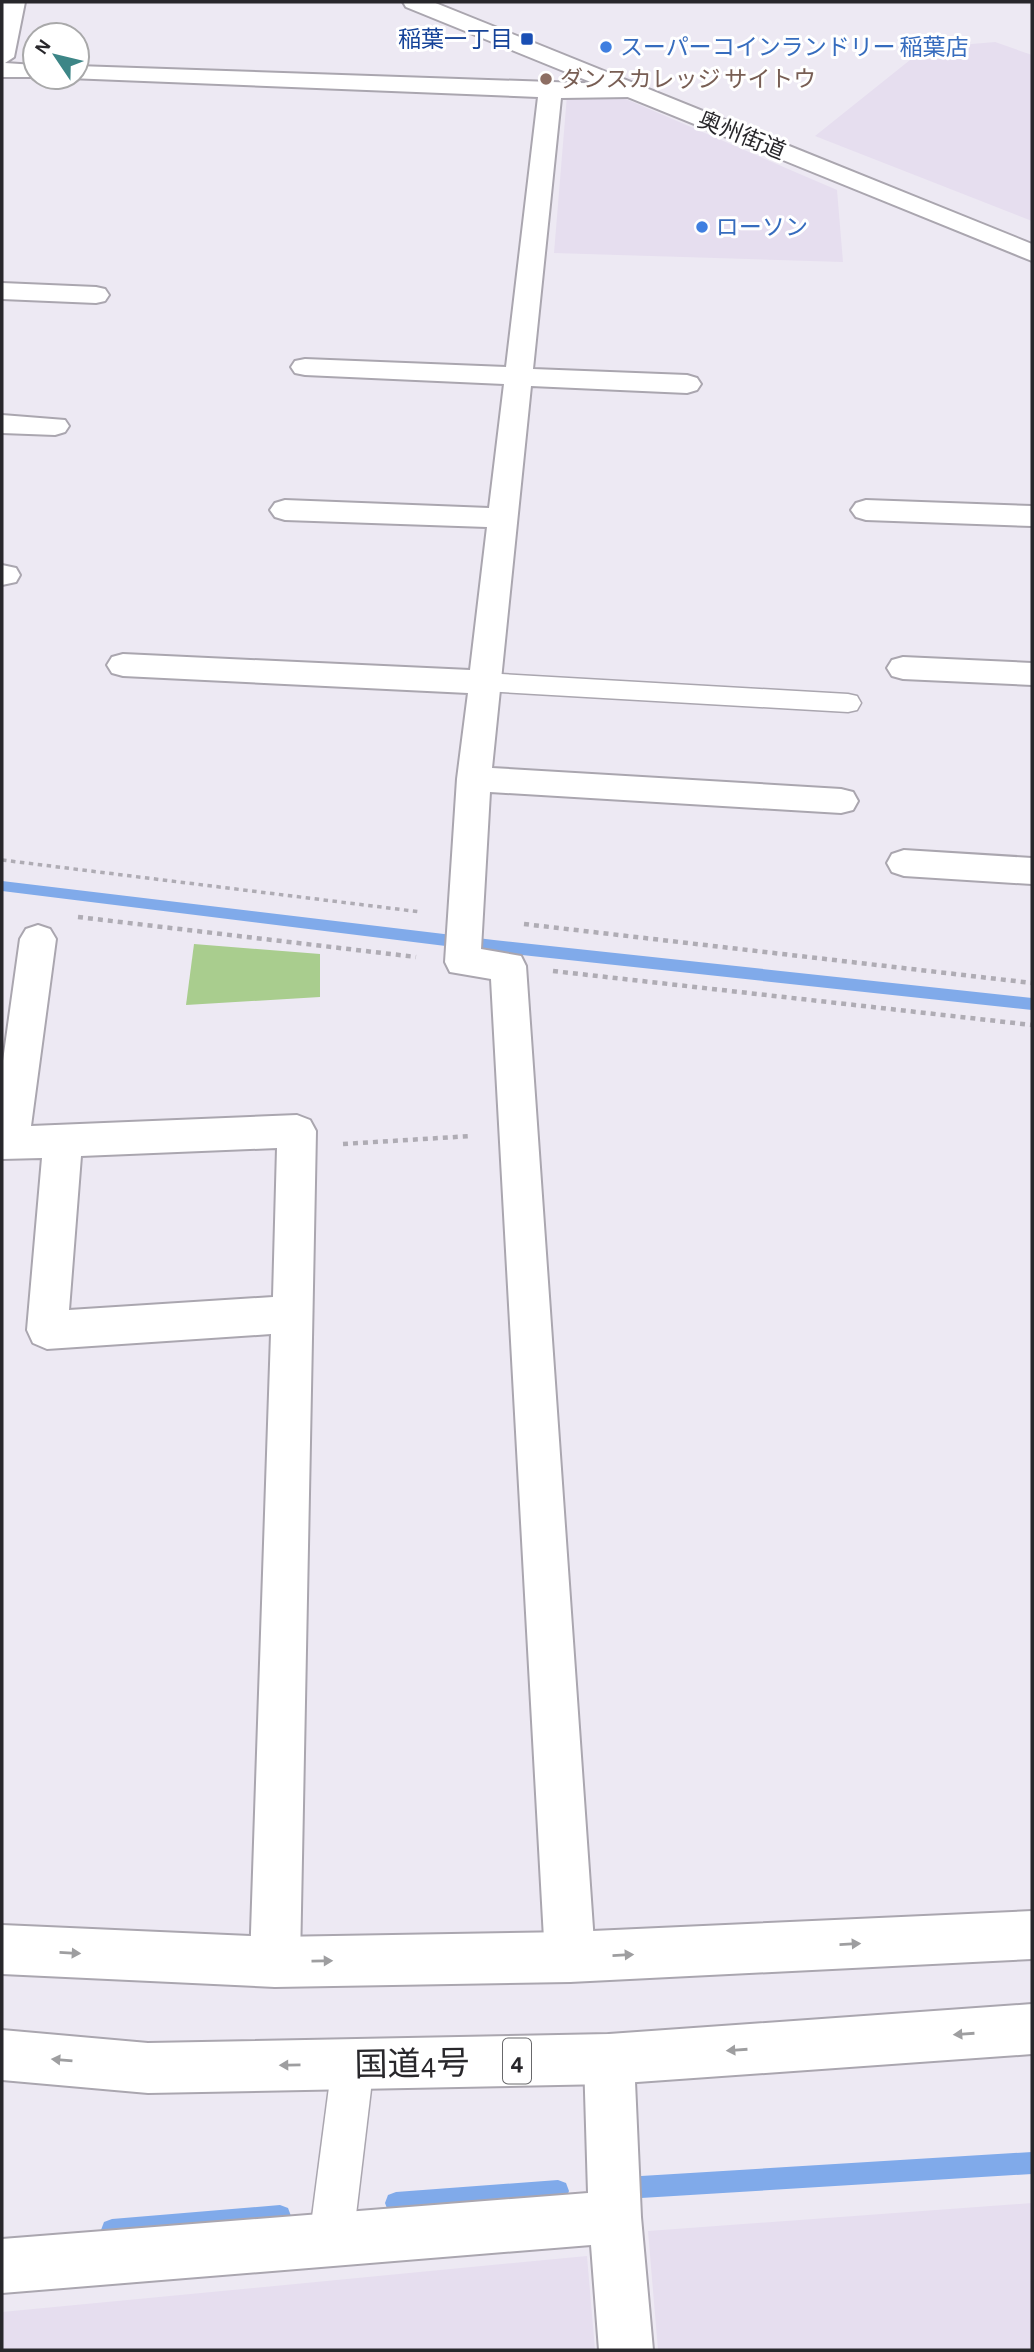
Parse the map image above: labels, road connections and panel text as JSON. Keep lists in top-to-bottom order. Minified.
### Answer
{"streets":{"main road":["奥州街道","4","国道4号"]},"places":{"transit":["稲葉一丁目"],"other":["スーパーコインランドリー 稲葉店","ダンスカレッジ サイトウ","ローソン"]},"north":"top left"}
